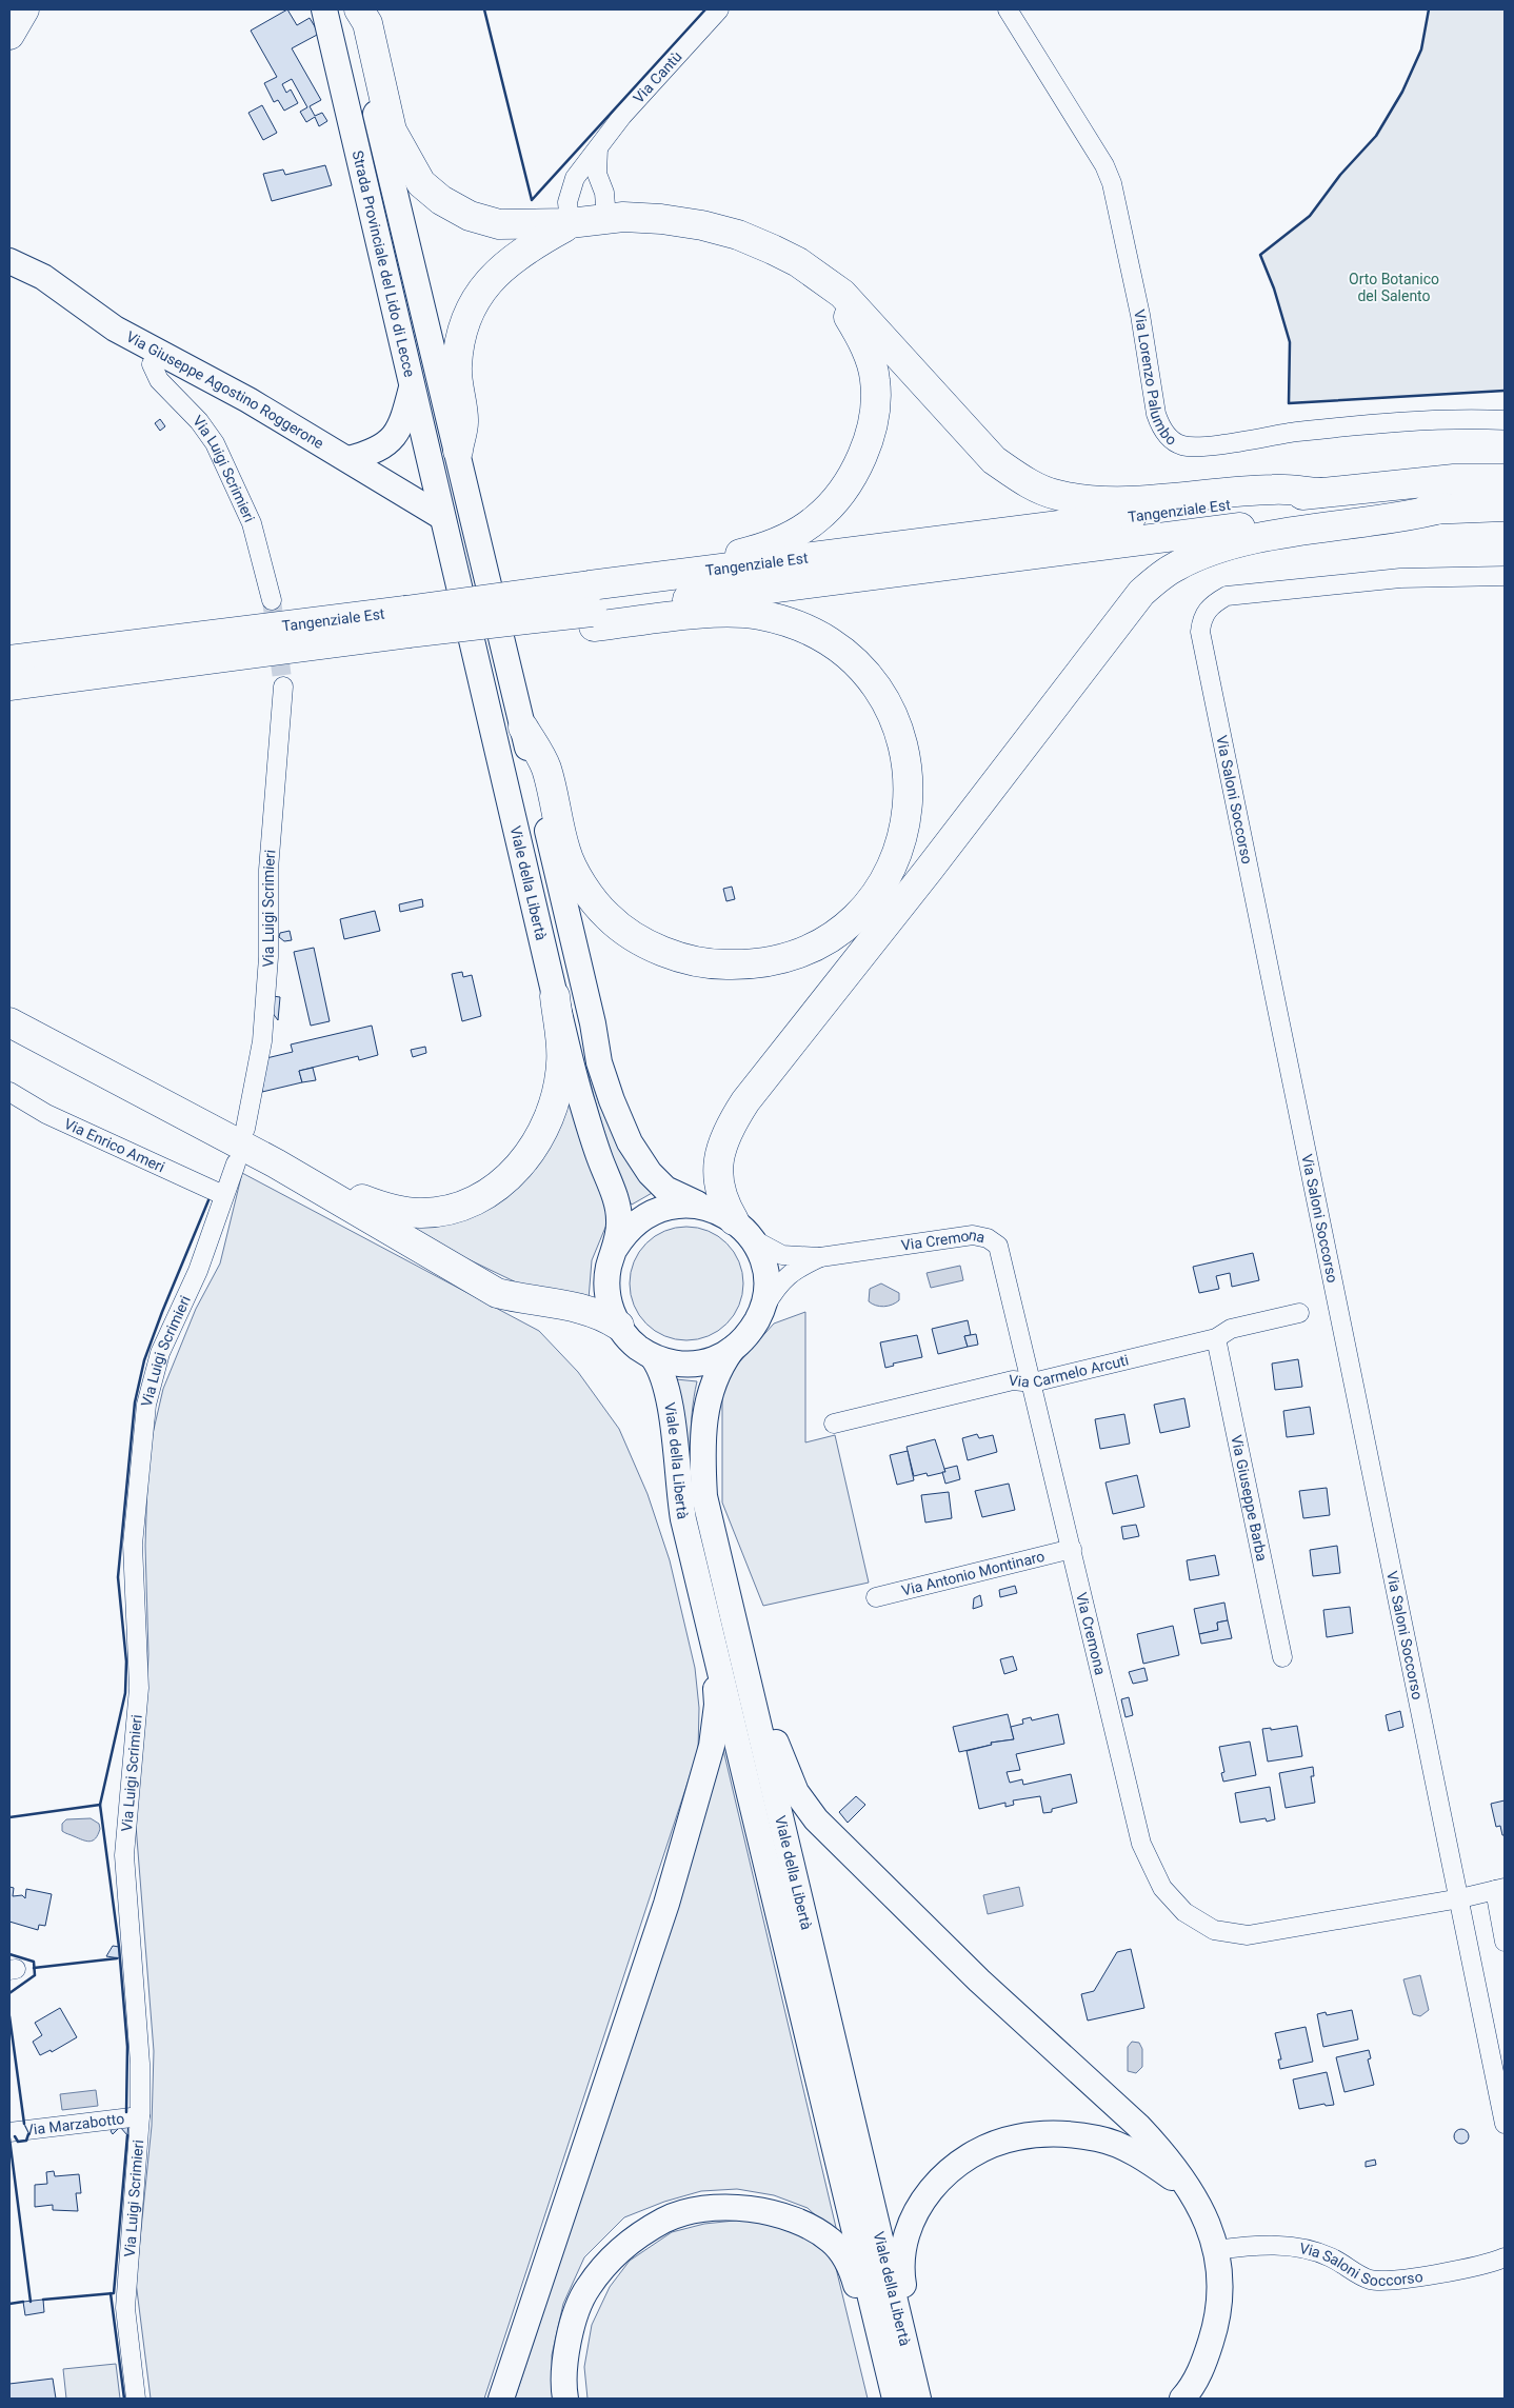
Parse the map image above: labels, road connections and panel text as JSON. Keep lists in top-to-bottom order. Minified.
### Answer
{"streets":{"highway":["Tangenziale Est"],"main road":["Strada Provinciale del Lido di Lecce","Via Giuseppe Agostino Roggerone","Viale della Libertà"],"street":["Via Cantù","Via Lorenzo Palumbo","Via Luigi Scrimieri","Via Saloni Soccorso","Via Enrico Ameri","Via Cremona","Via Carmelo Arcuti","Via Giuseppe Barba","Via Antonio Montinaro","Via Marzabotto"]},"crossings":[["Strada Provinciale del Lido di Lecce","Via Giuseppe Agostino Roggerone"],["Strada Provinciale del Lido di Lecce","Viale della Libertà"],["Via Giuseppe Agostino Roggerone","Via Luigi Scrimieri"],["Via Giuseppe Agostino Roggerone","Viale della Libertà"],["Via Luigi Scrimieri","Via Enrico Ameri"],["Via Luigi Scrimieri","Via Marzabotto"],["Via Saloni Soccorso","Via Cremona"],["Viale della Libertà","Via Cremona"],["Via Cremona","Via Carmelo Arcuti"],["Via Cremona","Via Antonio Montinaro"],["Via Carmelo Arcuti","Via Giuseppe Barba"]],"parks":["Orto Botanico del Salento"]}
